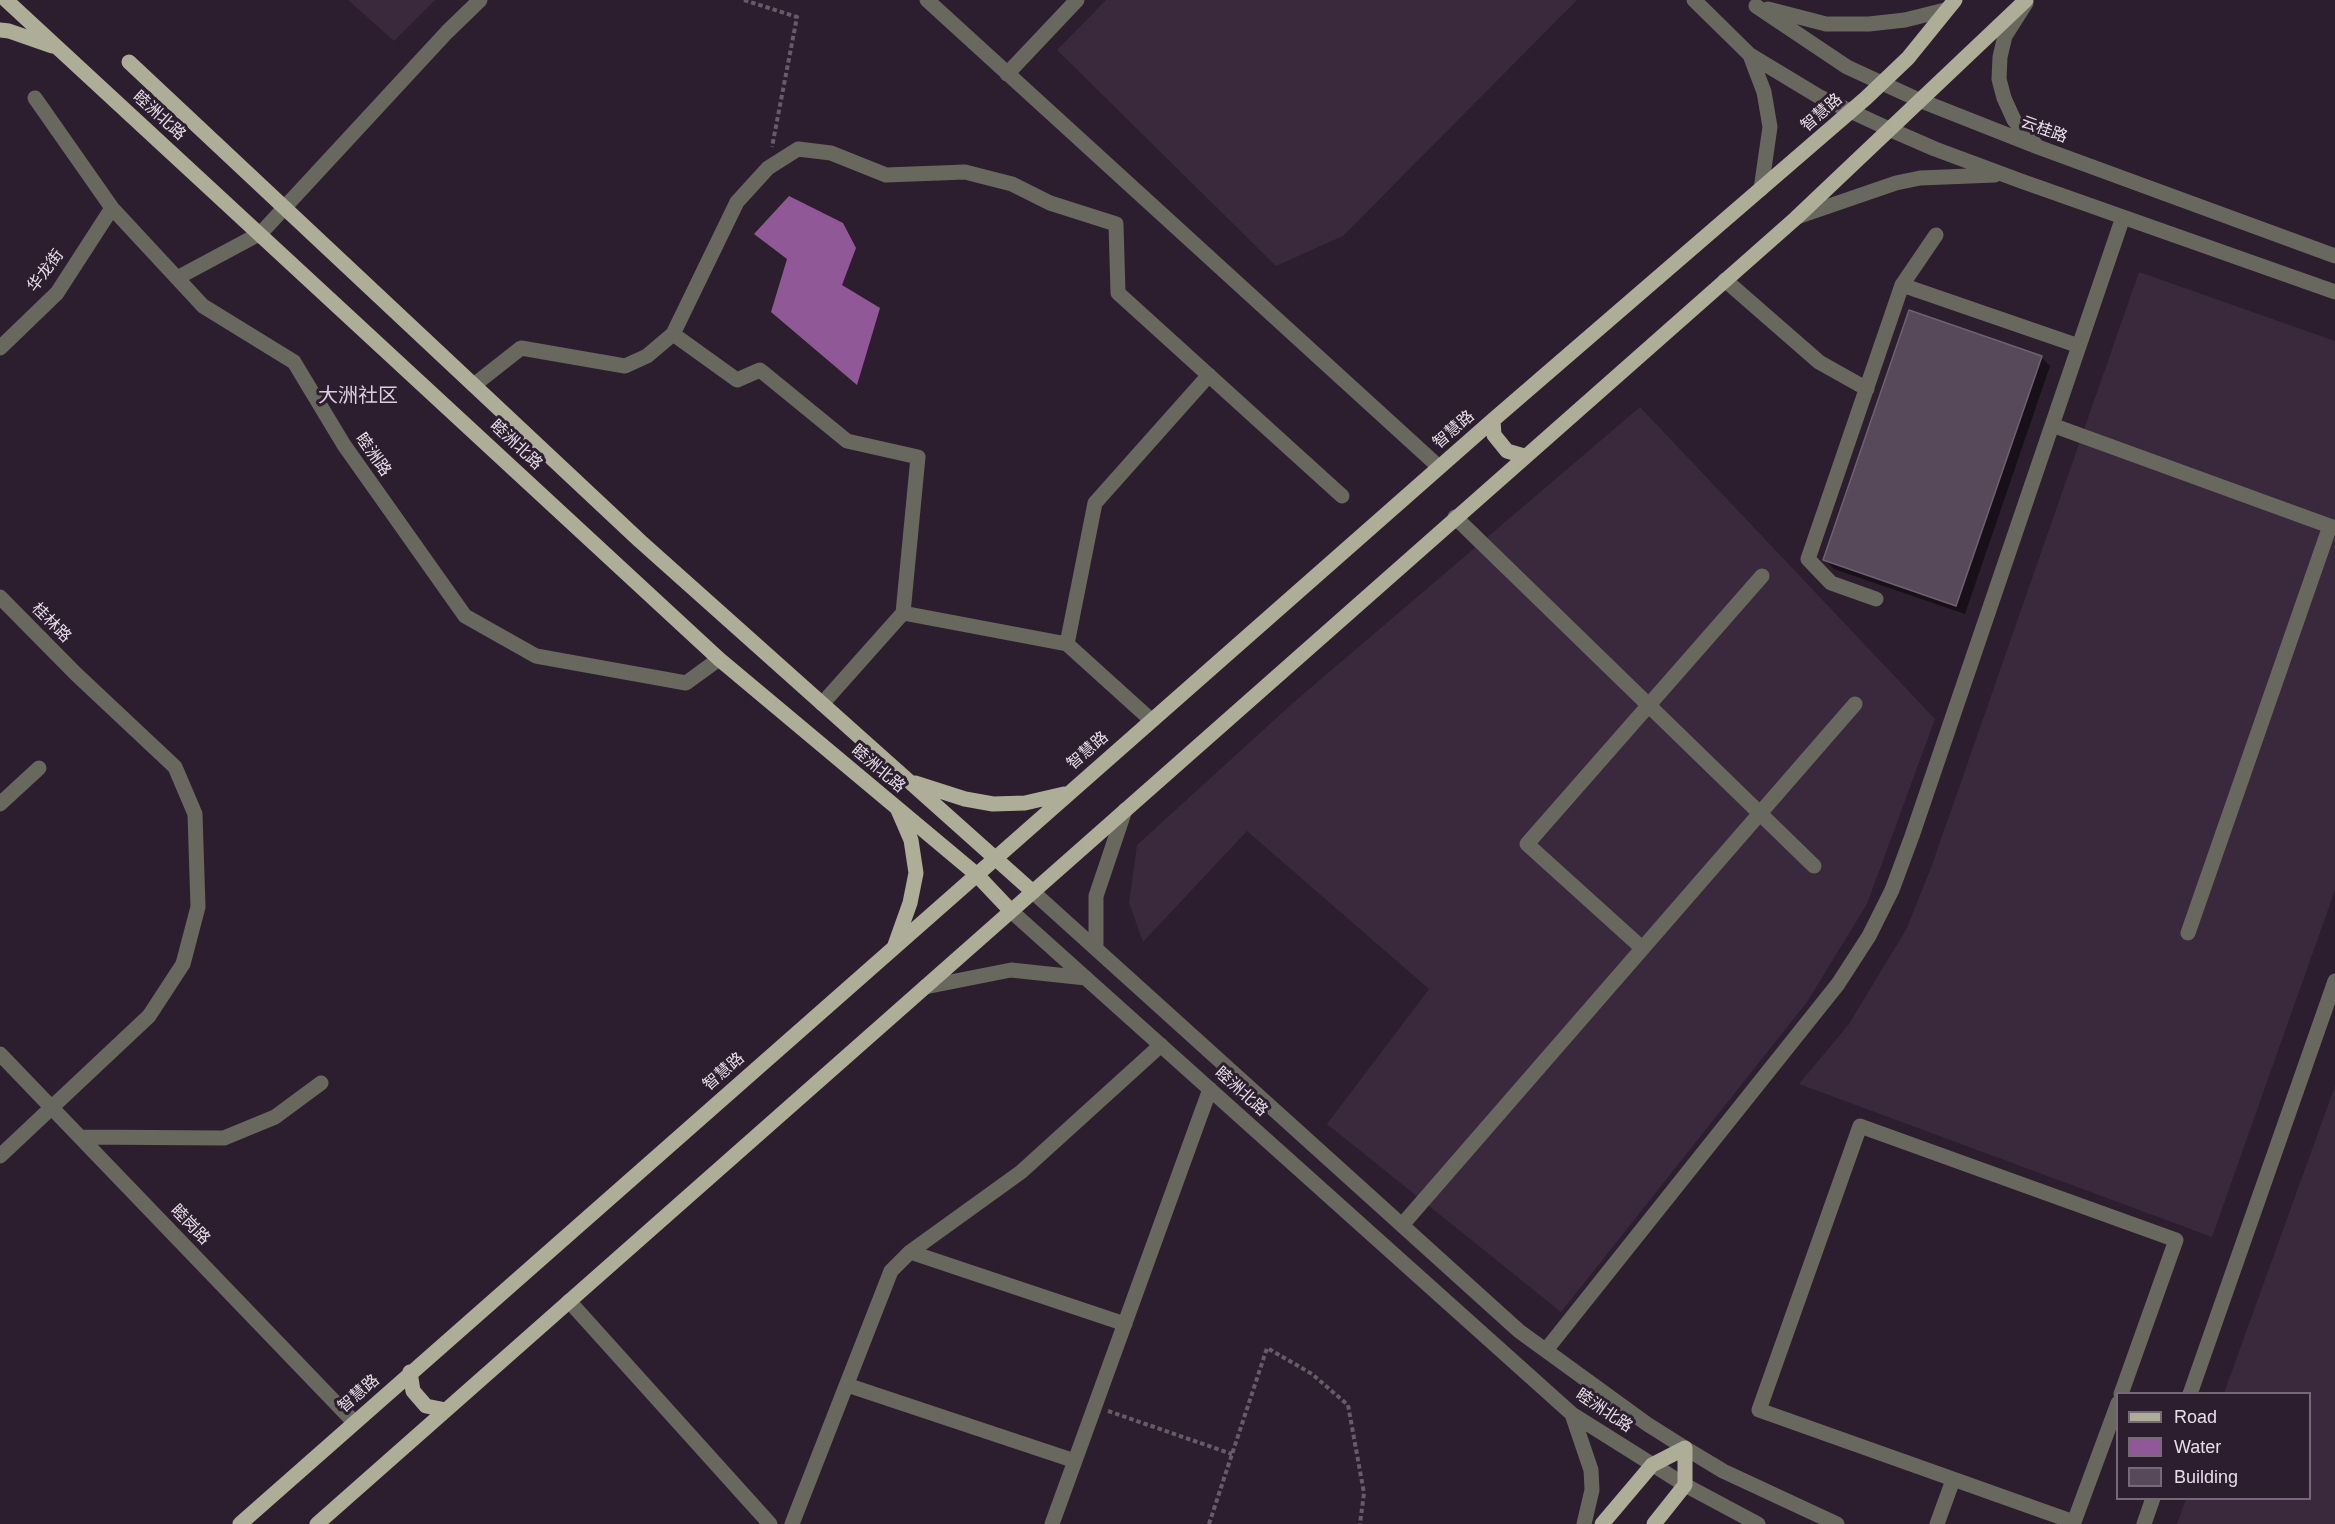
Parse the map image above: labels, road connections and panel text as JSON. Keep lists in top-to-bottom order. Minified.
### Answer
{"streets":{"main road":["智慧路","睦洲北路"],"street":["云桂路","华龙街","睦洲路","桂林路","睦岗路"]},"crossings":[["智慧路","睦洲北路"],["智慧路","云桂路"],["智慧路","睦岗路"],["睦洲北路","睦洲路"],["华龙街","睦洲路"],["桂林路","睦岗路"]],"districts":["大洲社区"],"legend":["Road","Water","Building"]}
